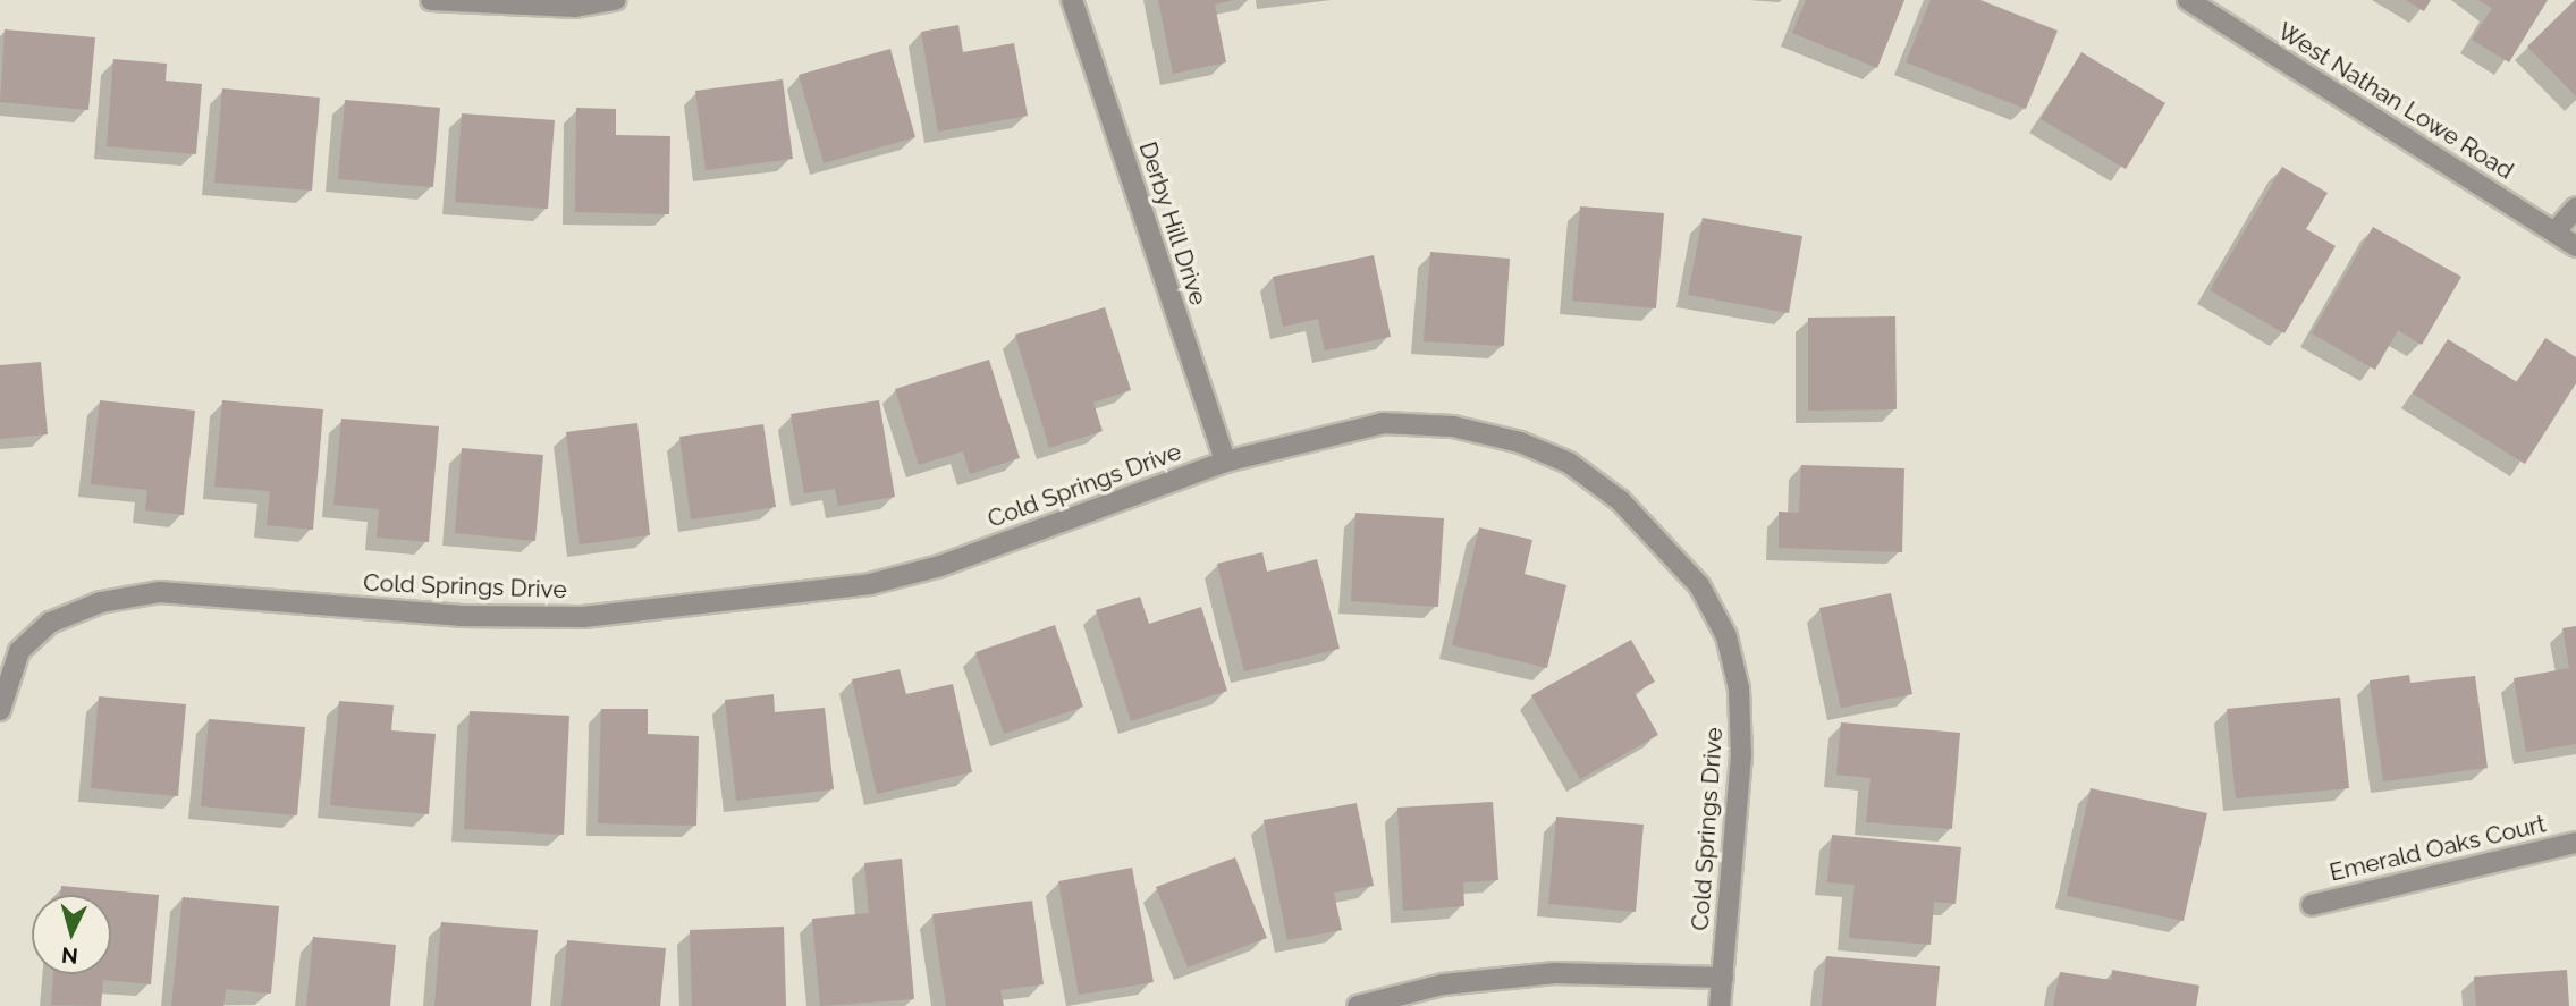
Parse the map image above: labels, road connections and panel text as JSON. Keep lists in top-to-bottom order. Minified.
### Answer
{"streets":{"street":["West Nathan Lowe Road","Derby Hill Drive","Cold Springs Drive","Emerald Oaks Court"]},"crossings":[["Derby Hill Drive","Cold Springs Drive"]],"north":"bottom"}
